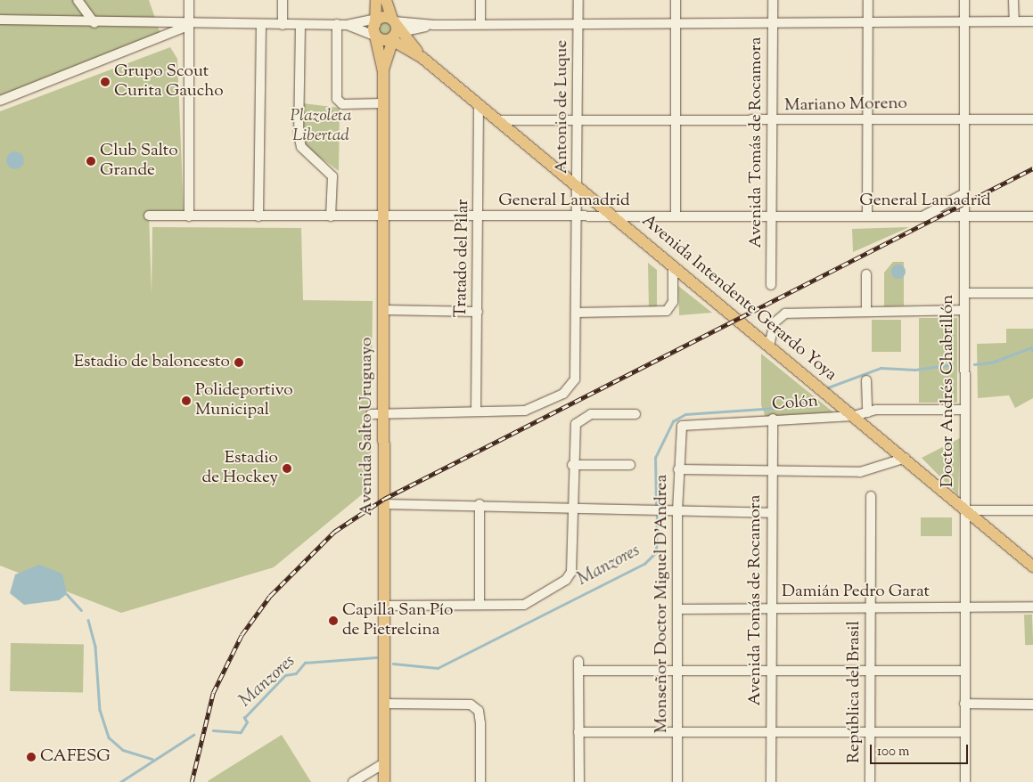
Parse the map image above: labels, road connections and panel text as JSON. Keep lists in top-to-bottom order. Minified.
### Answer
{"streets":{"main road":["Avenida Intendente Gerardo Yoya","Avenida Salto Uruguayo"],"street":["Mariano Moreno","Antonio de Luque","Avenida Tomás de Rocamora","General Lamadrid","Tratado del Pilar","Doctor Andrés Chabrillón","Colón","Damián Pedro Garat","Monseñor Doctor Miguel D'Andrea","República del Brasil"]},"crossings":[["Mariano Moreno","Antonio de Luque"],["Mariano Moreno","Avenida Tomás de Rocamora"],["Mariano Moreno","Avenida Intendente Gerardo Yoya"],["Mariano Moreno","Doctor Andrés Chabrillón"],["Antonio de Luque","General Lamadrid"],["Antonio de Luque","Tratado del Pilar"],["Antonio de Luque","Avenida Intendente Gerardo Yoya"],["Avenida Tomás de Rocamora","General Lamadrid"],["Avenida Tomás de Rocamora","Colón"],["Avenida Tomás de Rocamora","Damián Pedro Garat"],["General Lamadrid","Tratado del Pilar"],["General Lamadrid","Avenida Intendente Gerardo Yoya"],["General Lamadrid","Doctor Andrés Chabrillón"],["General Lamadrid","Avenida Salto Uruguayo"],["Tratado del Pilar","Avenida Intendente Gerardo Yoya"],["Avenida Intendente Gerardo Yoya","Doctor Andrés Chabrillón"],["Avenida Intendente Gerardo Yoya","Colón"],["Avenida Intendente Gerardo Yoya","Avenida Salto Uruguayo"],["Doctor Andrés Chabrillón","Colón"],["Doctor Andrés Chabrillón","Damián Pedro Garat"],["Colón","Monseñor Doctor Miguel D'Andrea"],["Damián Pedro Garat","Monseñor Doctor Miguel D'Andrea"],["Damián Pedro Garat","República del Brasil"]],"water":["Manzores"],"parks":["Plazoleta Libertad"],"places":["Grupo Scout Curita Gaucho","Club Salto Grande","Estadio de baloncesto","Polideportivo Municipal","Estadio de Hockey","Capilla San Pío de Pietrelcina","CAFESG"],"scale_bar":"100 m"}
